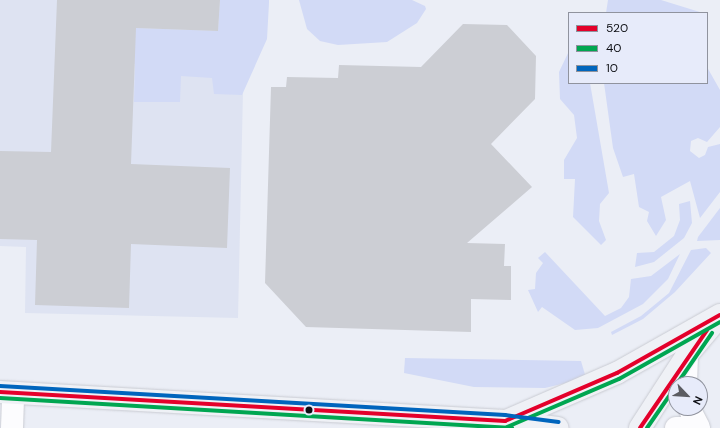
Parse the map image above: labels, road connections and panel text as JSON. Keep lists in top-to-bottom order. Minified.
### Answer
{"lines":["transit line 520","transit line 40","transit line 10"],"legend":["520","40","10"],"north":"bottom right"}
